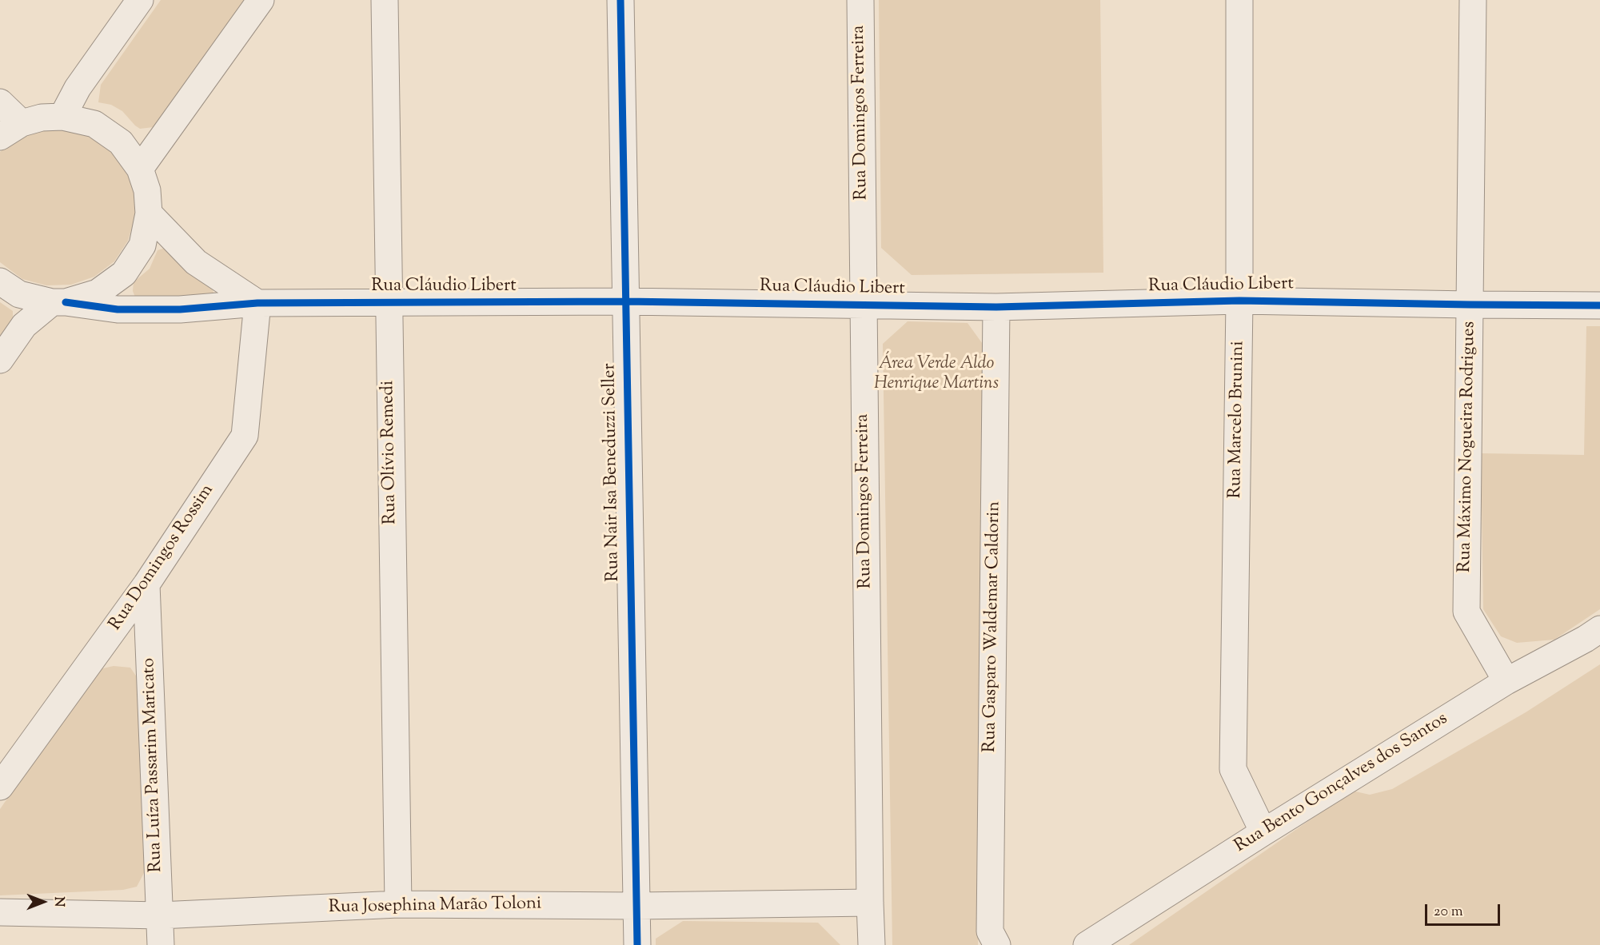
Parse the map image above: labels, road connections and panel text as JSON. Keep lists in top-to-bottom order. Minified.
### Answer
{"streets":{"street":["Rua Domingos Ferreira","Rua Cláudio Libert","Rua Marcelo Brunini","Rua Máximo Nogueira Rodrigues","Rua Olívio Remedi","Rua Nair Isa Beneduzzi Seller","Rua Domingos Rossim","Rua Gasparo Waldemar Caldorin","Rua Luíza Passarim Maricato","Rua Bento Gonçalves dos Santos","Rua Josephina Marão Toloni"]},"crossings":[["Rua Domingos Ferreira","Rua Cláudio Libert"],["Rua Domingos Ferreira","Rua Josephina Marão Toloni"],["Rua Cláudio Libert","Rua Marcelo Brunini"],["Rua Cláudio Libert","Rua Máximo Nogueira Rodrigues"],["Rua Cláudio Libert","Rua Olívio Remedi"],["Rua Cláudio Libert","Rua Nair Isa Beneduzzi Seller"],["Rua Cláudio Libert","Rua Domingos Rossim"],["Rua Cláudio Libert","Rua Gasparo Waldemar Caldorin"],["Rua Marcelo Brunini","Rua Bento Gonçalves dos Santos"],["Rua Máximo Nogueira Rodrigues","Rua Bento Gonçalves dos Santos"],["Rua Olívio Remedi","Rua Josephina Marão Toloni"],["Rua Nair Isa Beneduzzi Seller","Rua Josephina Marão Toloni"],["Rua Domingos Rossim","Rua Luíza Passarim Maricato"],["Rua Luíza Passarim Maricato","Rua Josephina Marão Toloni"]],"parks":["Área Verde Aldo Henrique Martins"],"scale_bar":"20 m","north":"right"}
